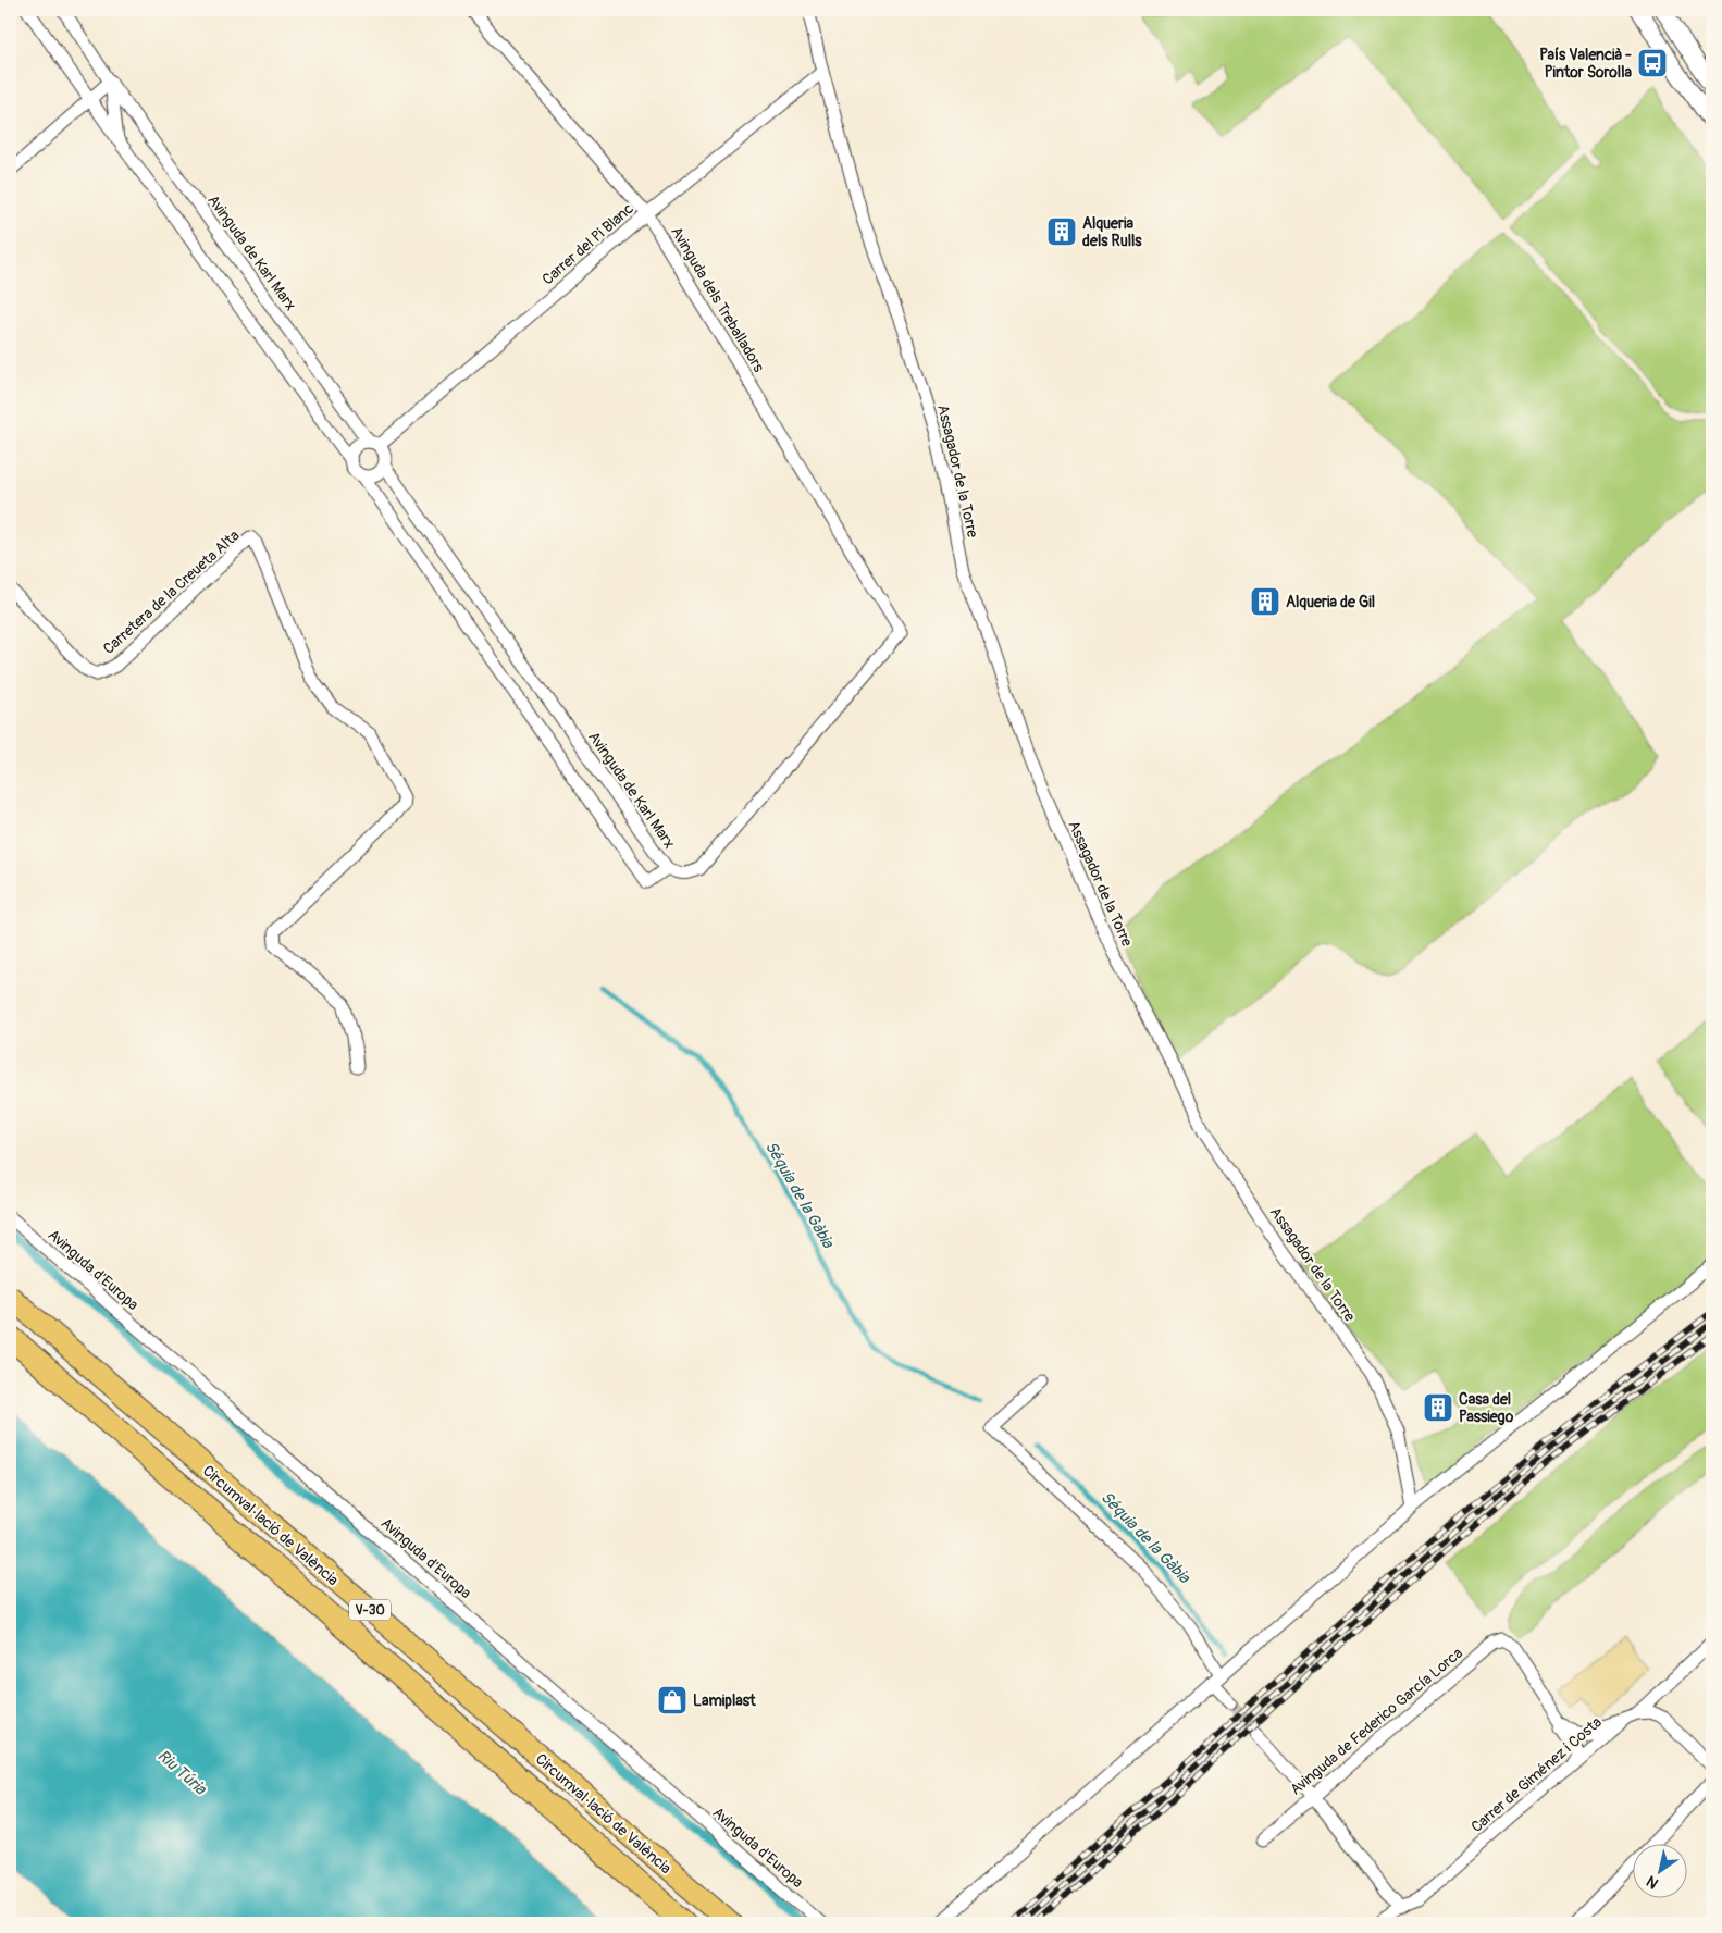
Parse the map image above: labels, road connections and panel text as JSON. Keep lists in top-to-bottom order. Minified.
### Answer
{"streets":{"highway":["Circumval·lació de València","V-30"],"street":["Carrer del Pi Blanc","Avinguda de Karl Marx","Avinguda dels Treballadors","Assagador de la Torre","Carretera de la Creueta Alta","Avinguda d'Europa","Avinguda de Federico García Lorca","Carrer de Giménez i Costa"]},"crossings":[["Carrer del Pi Blanc","Avinguda de Karl Marx"],["Carrer del Pi Blanc","Avinguda dels Treballadors"],["Carrer del Pi Blanc","Assagador de la Torre"],["Avinguda de Karl Marx","Avinguda dels Treballadors"]],"water":["Séquia de la Gàbia","Riu Túria"],"places":{"bus stop":["País Valencià - Pintor Sorolla"],"building":["Alqueria dels Rulls","Alqueria de Gil","Casa del Passiego"],"shop":["Lamiplast"]},"north":"bottom left"}
